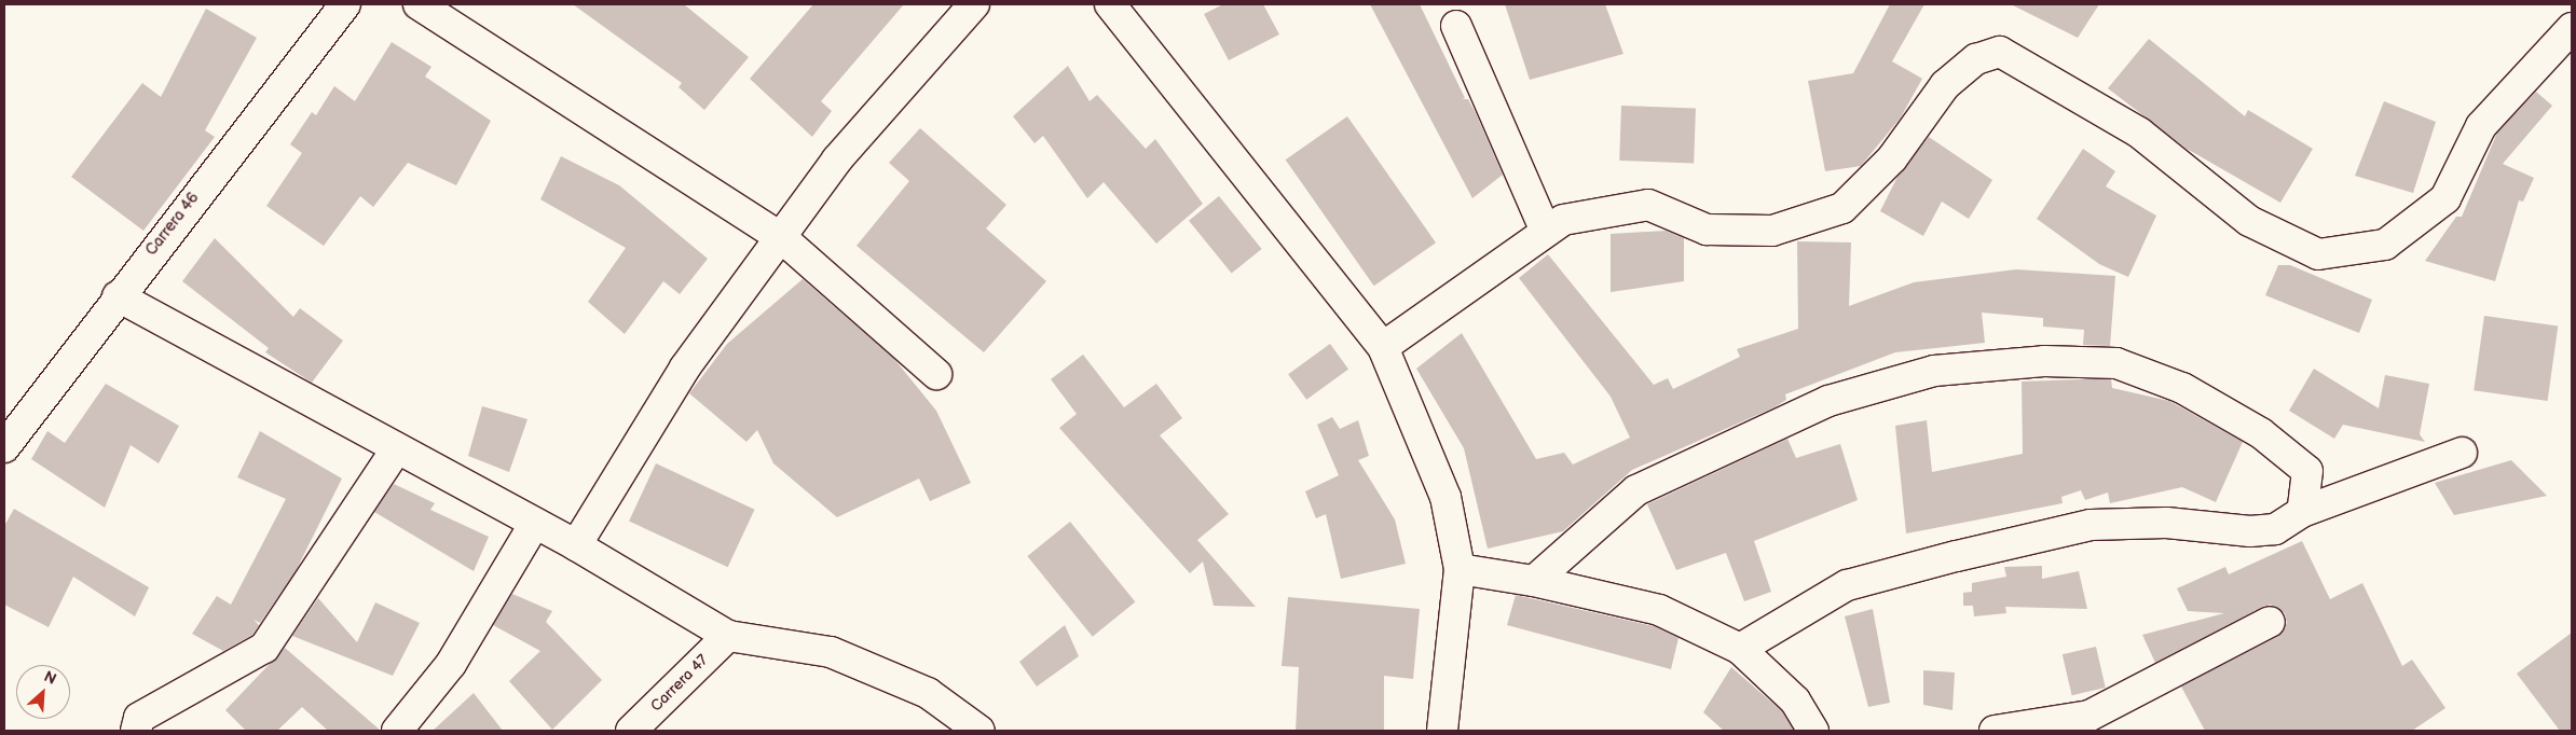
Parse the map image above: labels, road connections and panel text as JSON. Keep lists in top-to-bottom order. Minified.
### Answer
{"streets":{"street":["Carrera 46","Carrera 47"]},"north":"top right"}
